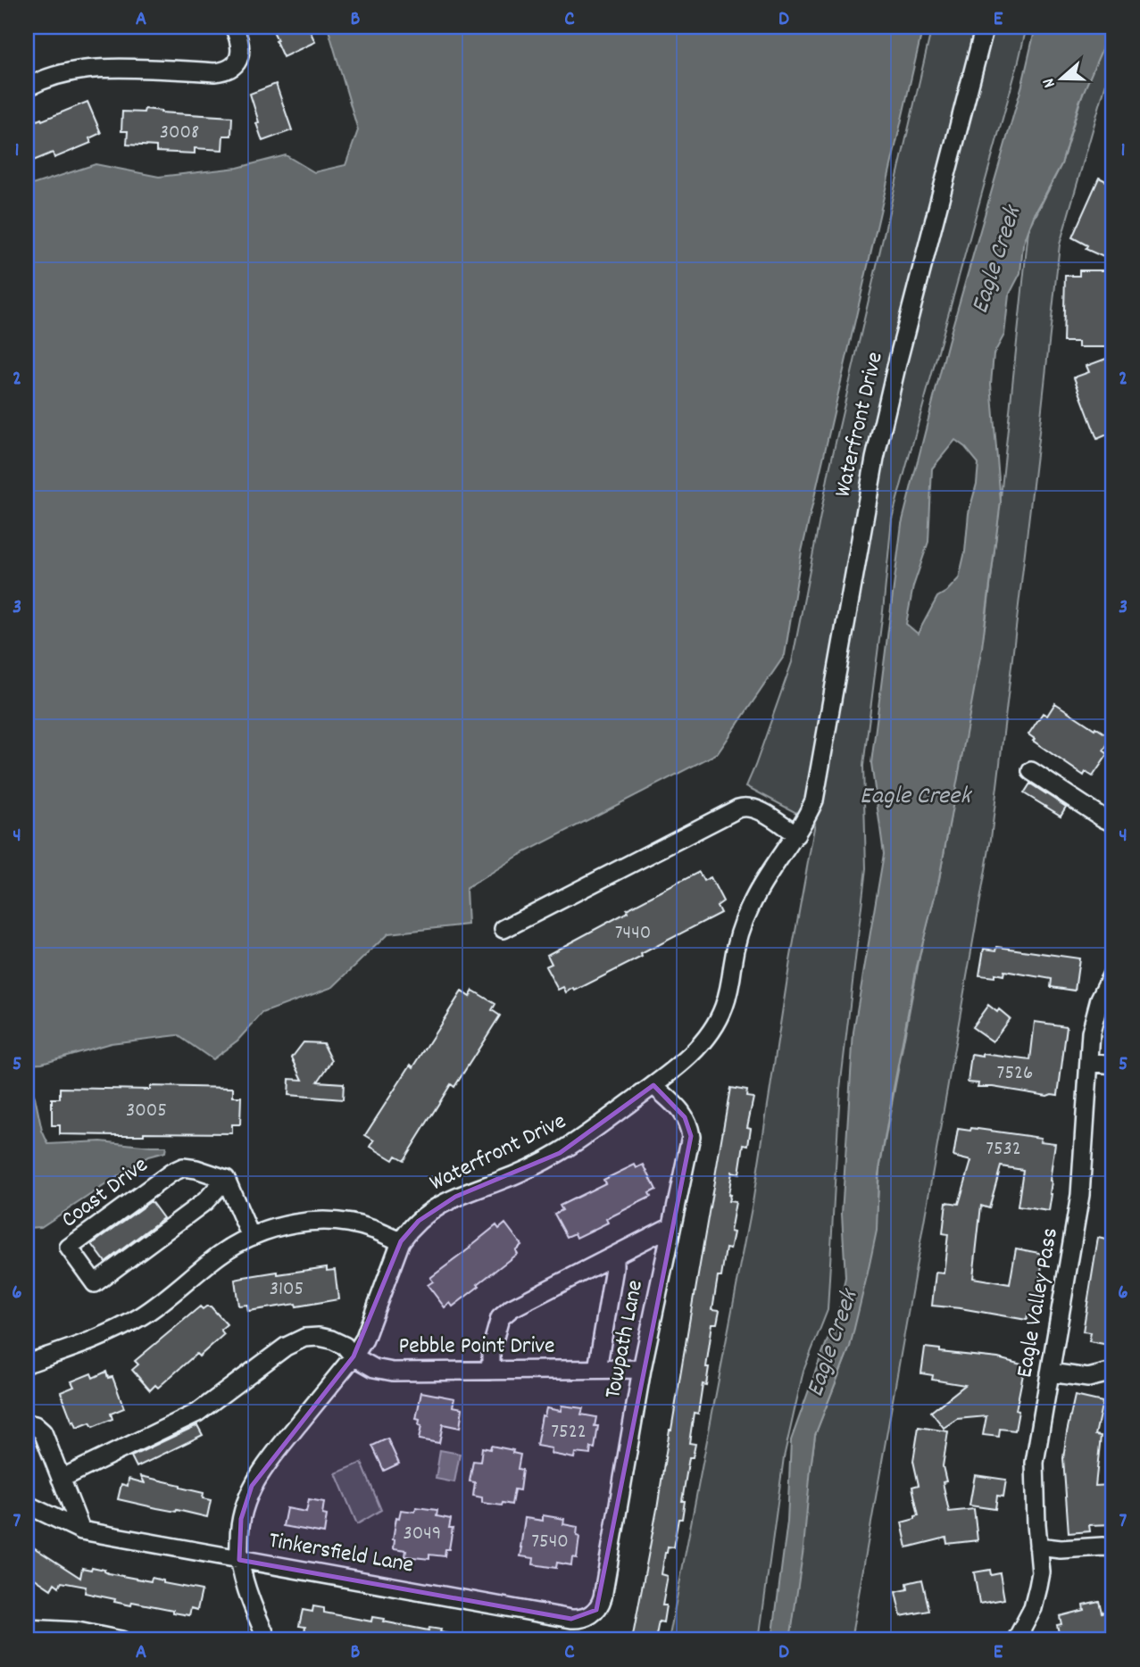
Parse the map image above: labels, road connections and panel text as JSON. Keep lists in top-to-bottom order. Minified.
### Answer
{"streets":{"street":["Waterfront Drive","Coast Drive","Eagle Valley Pass","Towpath Lane","Pebble Point Drive","Tinkersfield Lane"]},"crossings":[["Waterfront Drive","Towpath Lane"],["Waterfront Drive","Pebble Point Drive"],["Waterfront Drive","Tinkersfield Lane"],["Towpath Lane","Pebble Point Drive"],["Towpath Lane","Tinkersfield Lane"]],"water":["Eagle Creek"],"house_numbers":["3008","7440","7526","3005","7532","3105","7522","3049","7540"],"north":"left","grid":{"columns":["A","B","C","D","E"],"rows":["1","2","3","4","5","6","7"]}}
